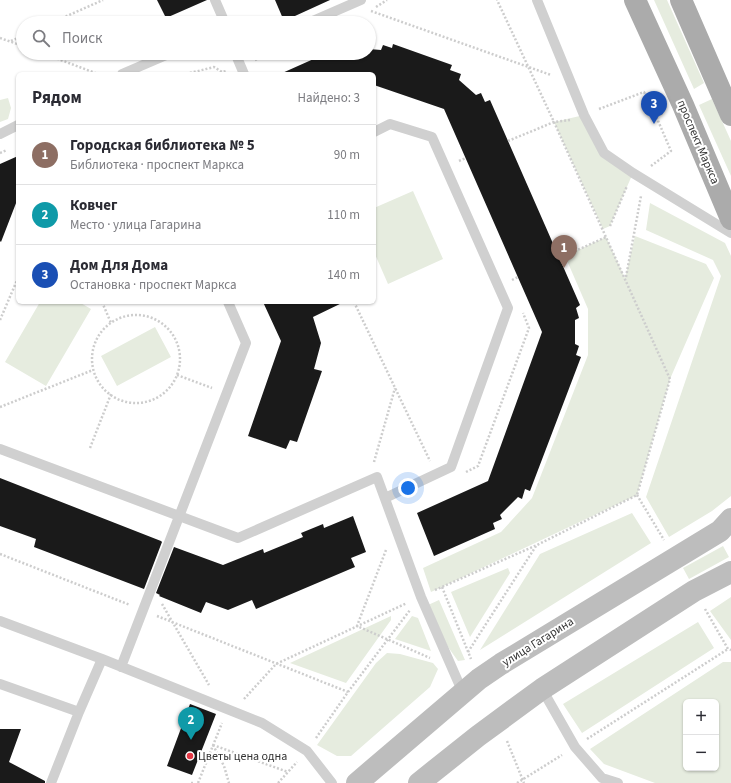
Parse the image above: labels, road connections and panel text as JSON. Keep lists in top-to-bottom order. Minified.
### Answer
{"streets":{"main road":["проспект Маркса","улица Гагарина"]},"places":["Цветы цена одна"],"page":{"search":"Поиск","heading":["Рядом","Найдено: 3"],"pins":["3","1","2"],"list":[{"mark":"1","name":"Городская библиотека № 5","note":"Библиотека · проспект Маркса","value":"90 m"},{"mark":"2","name":"Ковчег","note":"Место · улица Гагарина","value":"110 m"},{"mark":"3","name":"Дом Для Дома","note":"Остановка · проспект Маркса","value":"140 m"}],"map_buttons":["+","−"]}}
